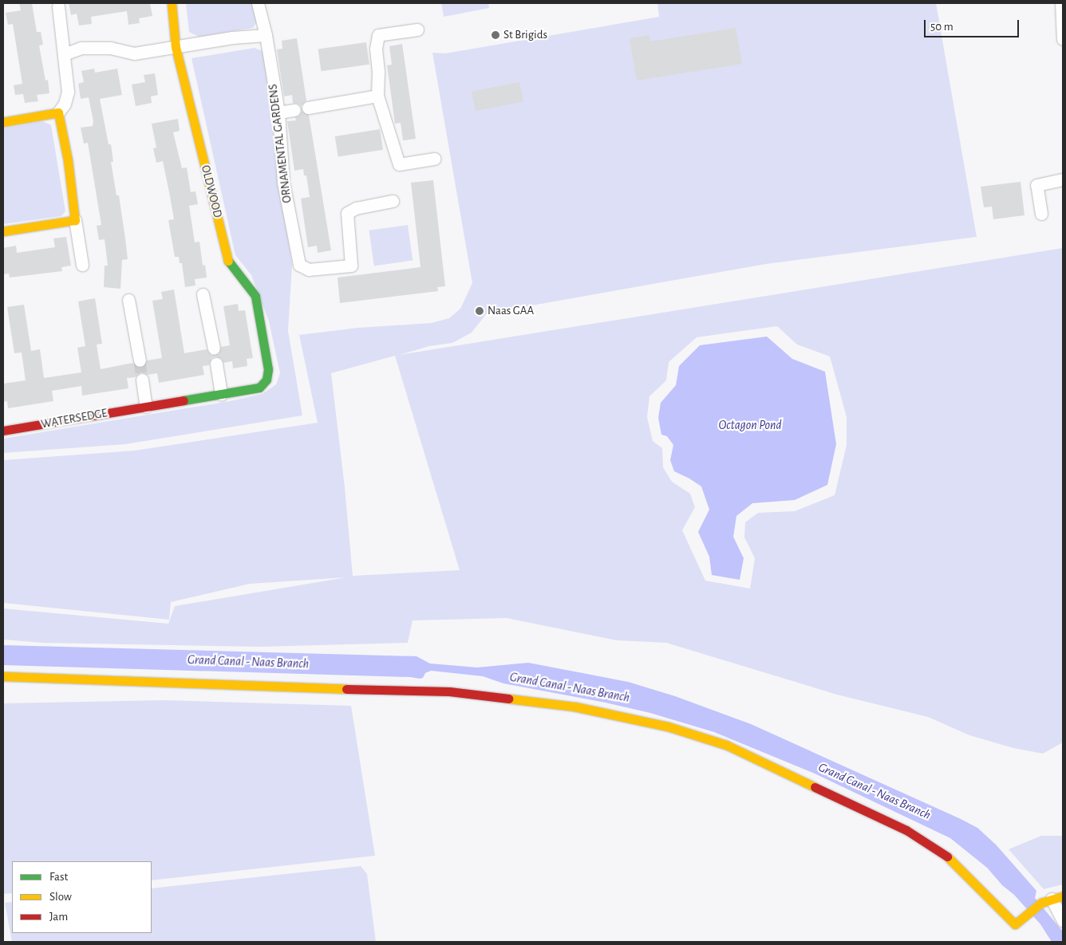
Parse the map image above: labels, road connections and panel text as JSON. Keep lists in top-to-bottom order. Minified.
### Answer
{"streets":{"street":["ORNAMENTAL GARDENS","OLDWOOD","WATERSEDGE"]},"crossings":[["OLDWOOD","WATERSEDGE"]],"water":["Octagon Pond","Grand Canal - Naas Branch"],"places":["St Brigids","Naas GAA"],"legend":["Fast","Slow","Jam"],"scale_bar":"50 m"}
